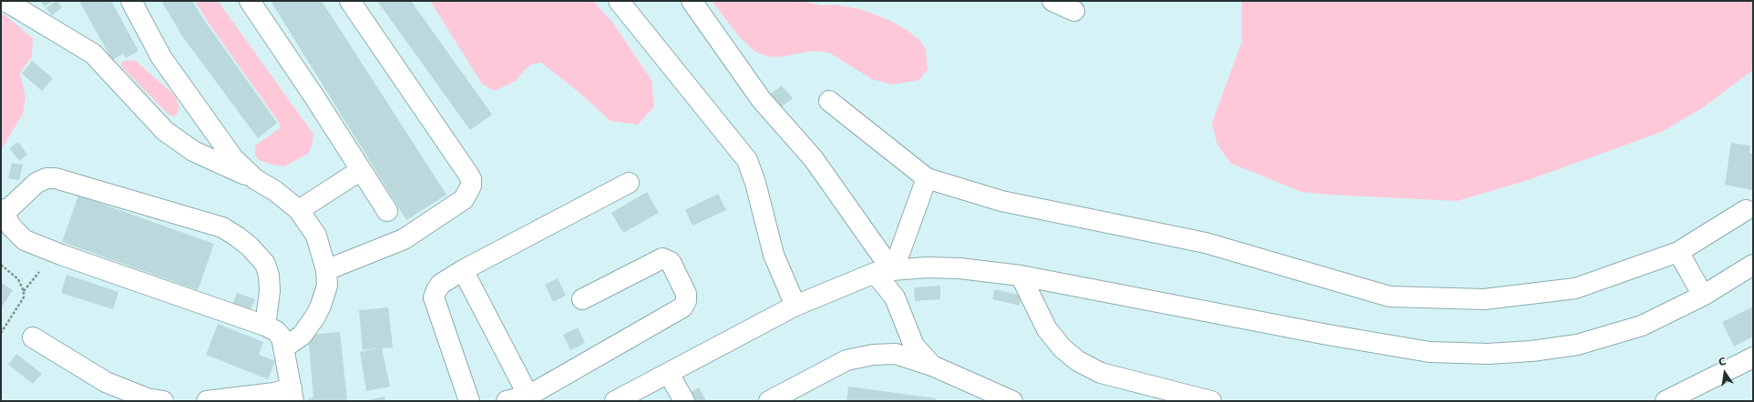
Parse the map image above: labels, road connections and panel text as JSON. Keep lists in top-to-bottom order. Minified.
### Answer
{"north":"top"}
